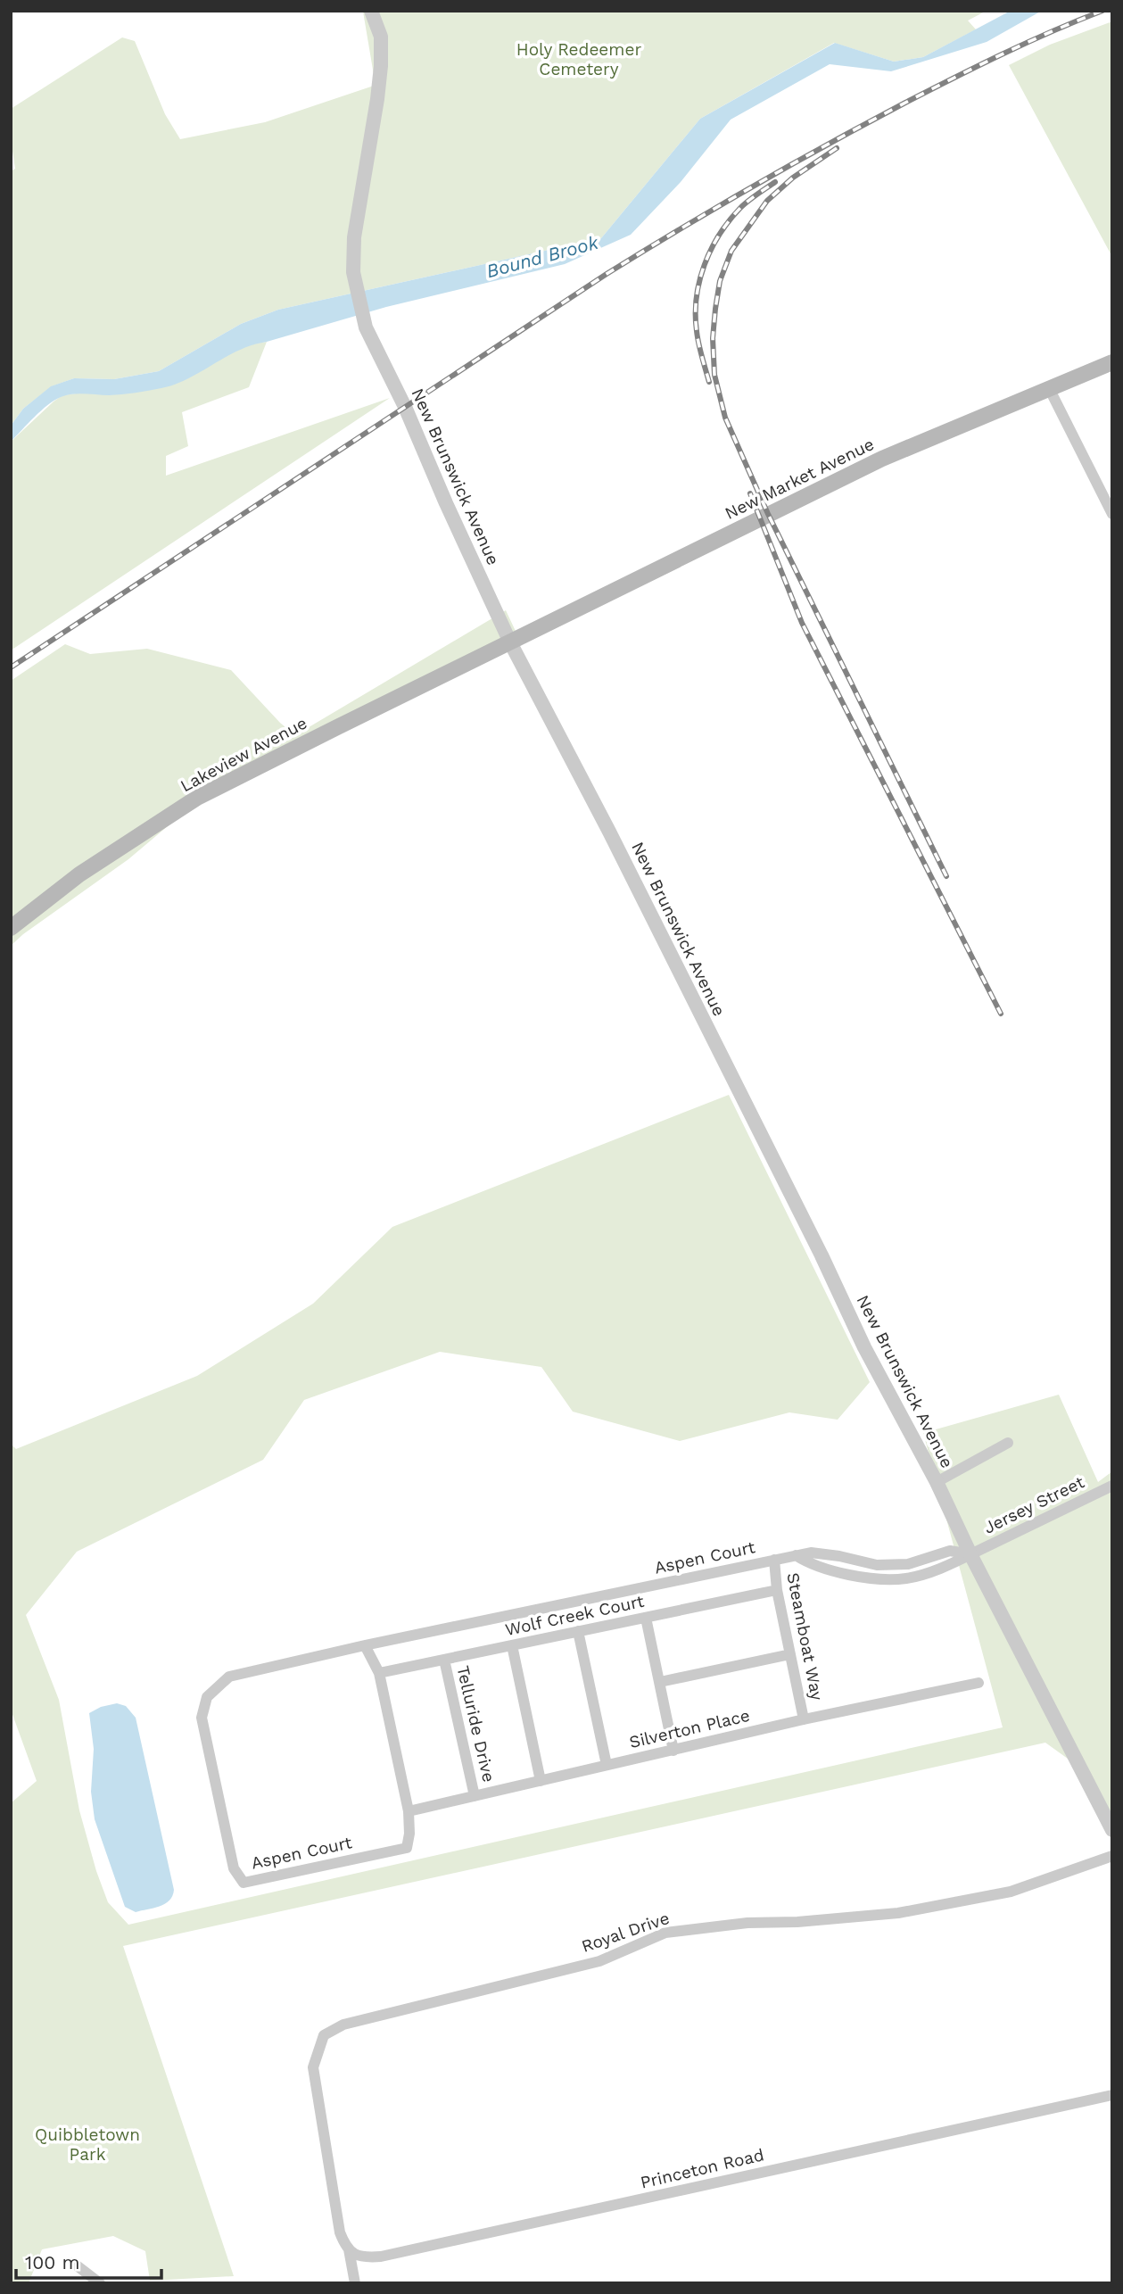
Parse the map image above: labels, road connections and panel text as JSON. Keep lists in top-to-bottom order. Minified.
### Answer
{"streets":{"main road":["New Market Avenue","Lakeview Avenue"],"street":["New Brunswick Avenue","Jersey Street","Aspen Court","Wolf Creek Court","Steamboat Way","Telluride Drive","Silverton Place","Royal Drive","Princeton Road"]},"crossings":[["New Brunswick Avenue","New Market Avenue"],["New Brunswick Avenue","Lakeview Avenue"],["New Brunswick Avenue","Jersey Street"],["New Brunswick Avenue","Aspen Court"],["New Market Avenue","Lakeview Avenue"],["Jersey Street","Aspen Court"],["Aspen Court","Wolf Creek Court"],["Aspen Court","Steamboat Way"],["Aspen Court","Silverton Place"],["Wolf Creek Court","Steamboat Way"],["Wolf Creek Court","Telluride Drive"],["Steamboat Way","Silverton Place"],["Telluride Drive","Silverton Place"],["Royal Drive","Princeton Road"]],"water":["Bound Brook"],"parks":["Holy Redeemer Cemetery","Quibbletown Park"],"scale_bar":"100 m"}
